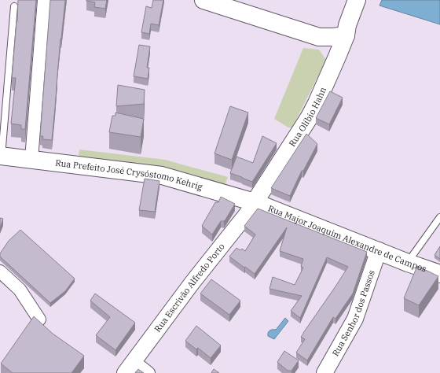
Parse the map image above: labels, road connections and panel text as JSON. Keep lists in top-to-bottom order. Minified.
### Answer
{"streets":{"main road":["Rua Olíbio Hahn","Rua Prefeito José Crysóstomo Kehrig","Rua Major Joaquim Alexandre de Campos"],"street":["Rua Escrivão Alfredo Porto","Rua Senhor dos Passos"]},"crossings":[["Rua Olíbio Hahn","Rua Prefeito José Crysóstomo Kehrig"],["Rua Olíbio Hahn","Rua Major Joaquim Alexandre de Campos"],["Rua Olíbio Hahn","Rua Escrivão Alfredo Porto"],["Rua Prefeito José Crysóstomo Kehrig","Rua Major Joaquim Alexandre de Campos"],["Rua Prefeito José Crysóstomo Kehrig","Rua Escrivão Alfredo Porto"],["Rua Major Joaquim Alexandre de Campos","Rua Escrivão Alfredo Porto"],["Rua Major Joaquim Alexandre de Campos","Rua Senhor dos Passos"]]}
